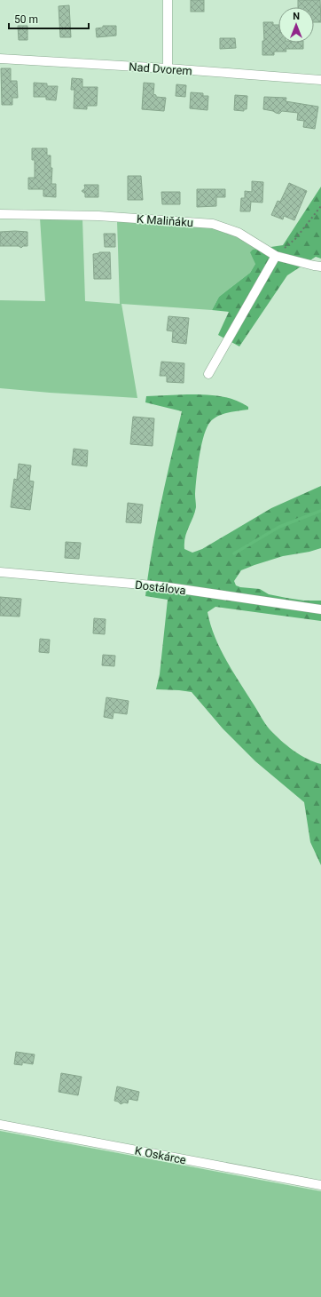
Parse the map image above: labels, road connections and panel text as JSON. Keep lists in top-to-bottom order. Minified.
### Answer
{"streets":{"street":["Nad Dvorem","K Maliňáku","Dostálova","K Oskárce"]},"scale_bar":"50 m","north":"top"}
